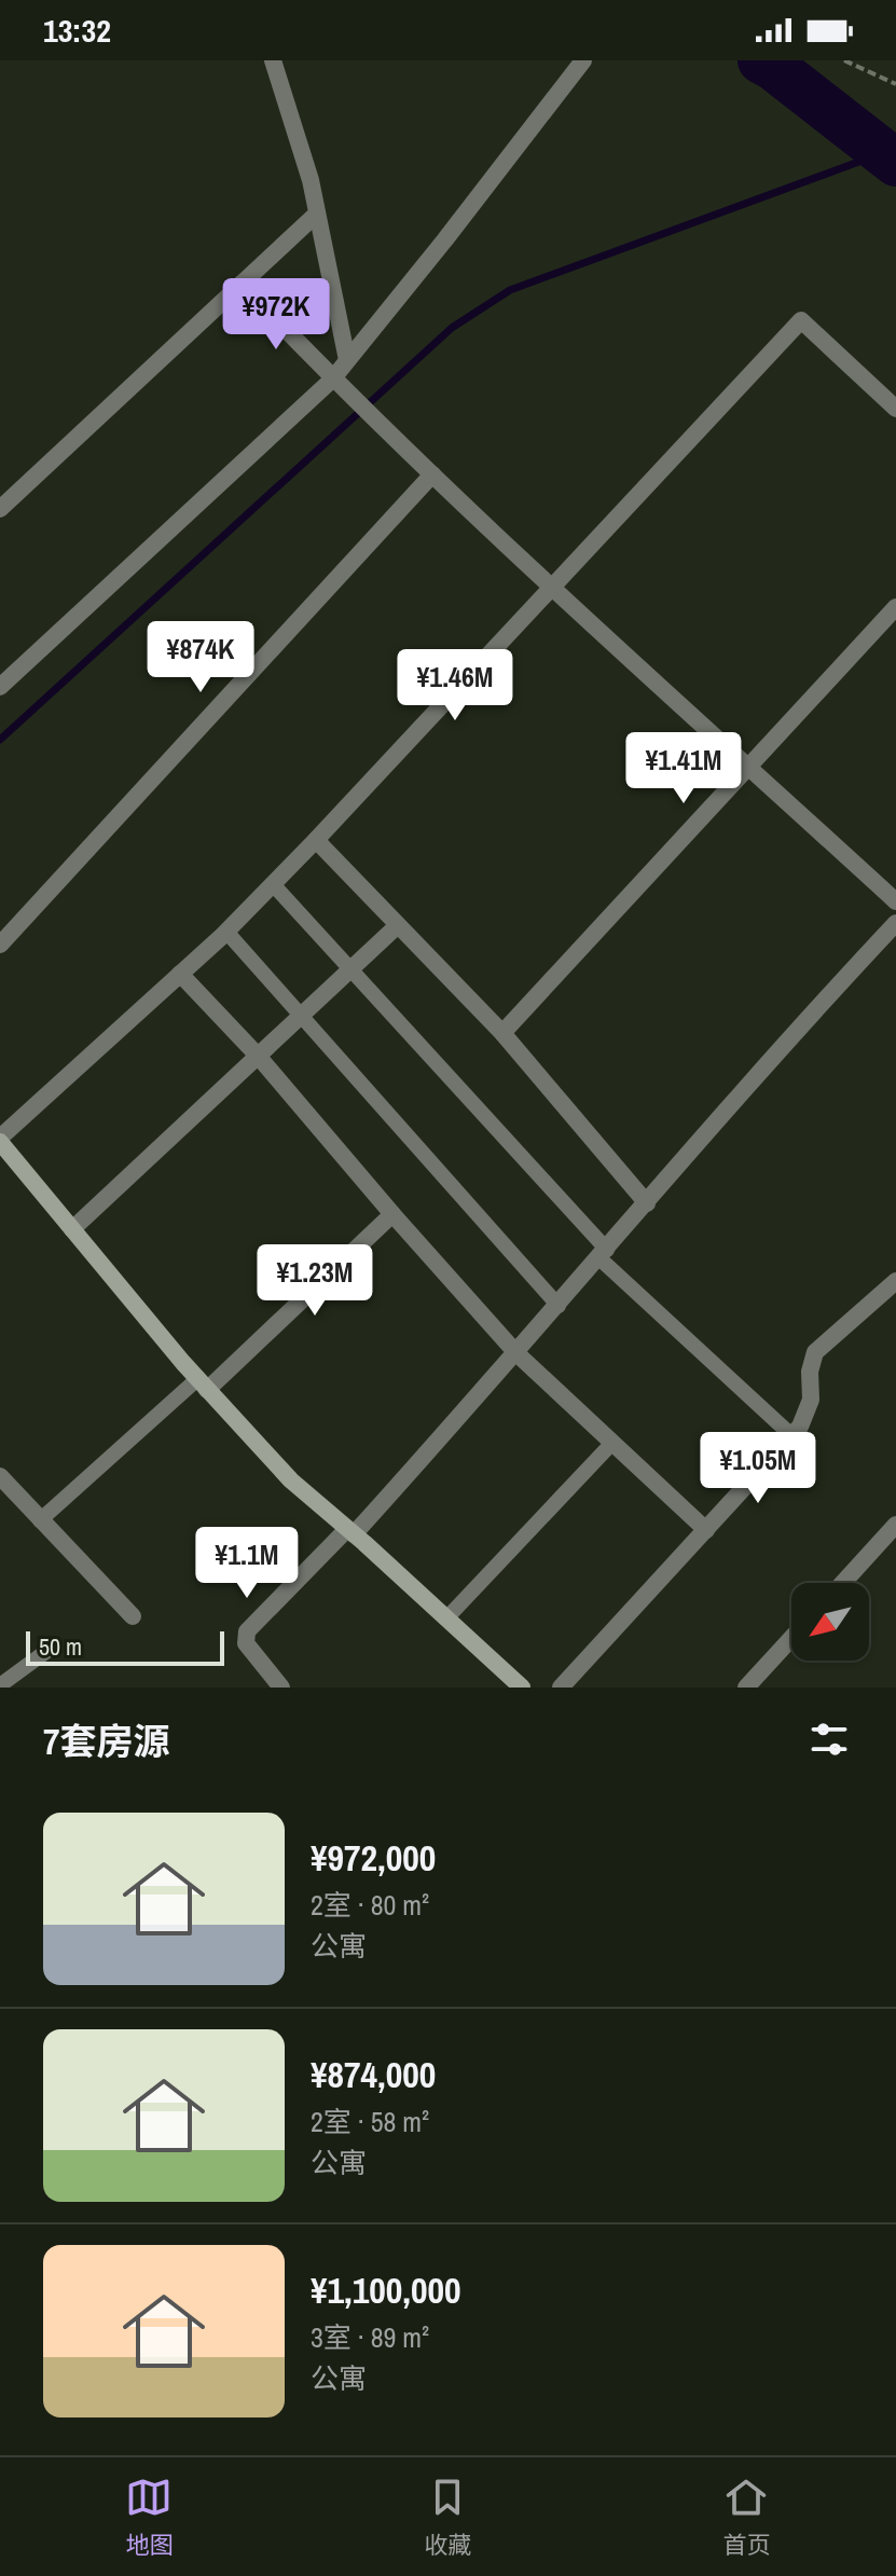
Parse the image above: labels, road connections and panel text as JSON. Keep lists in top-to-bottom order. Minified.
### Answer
{"scale_bar":"50 m","north":"bottom left","page":{"status":"13:32","price":["¥972K","¥874K","¥1.46M","¥1.41M","¥1.23M","¥1.05M","¥1.1M"],"scale":"50 m","heading":"7套房源","list":[{"name":"¥972,000","note":"2室 · 80 m² · 公寓"},{"name":"¥874,000","note":"2室 · 58 m² · 公寓"},{"name":"¥1,100,000","note":"3室 · 89 m² · 公寓"}],"tabs":["地图","收藏","首页"]}}
